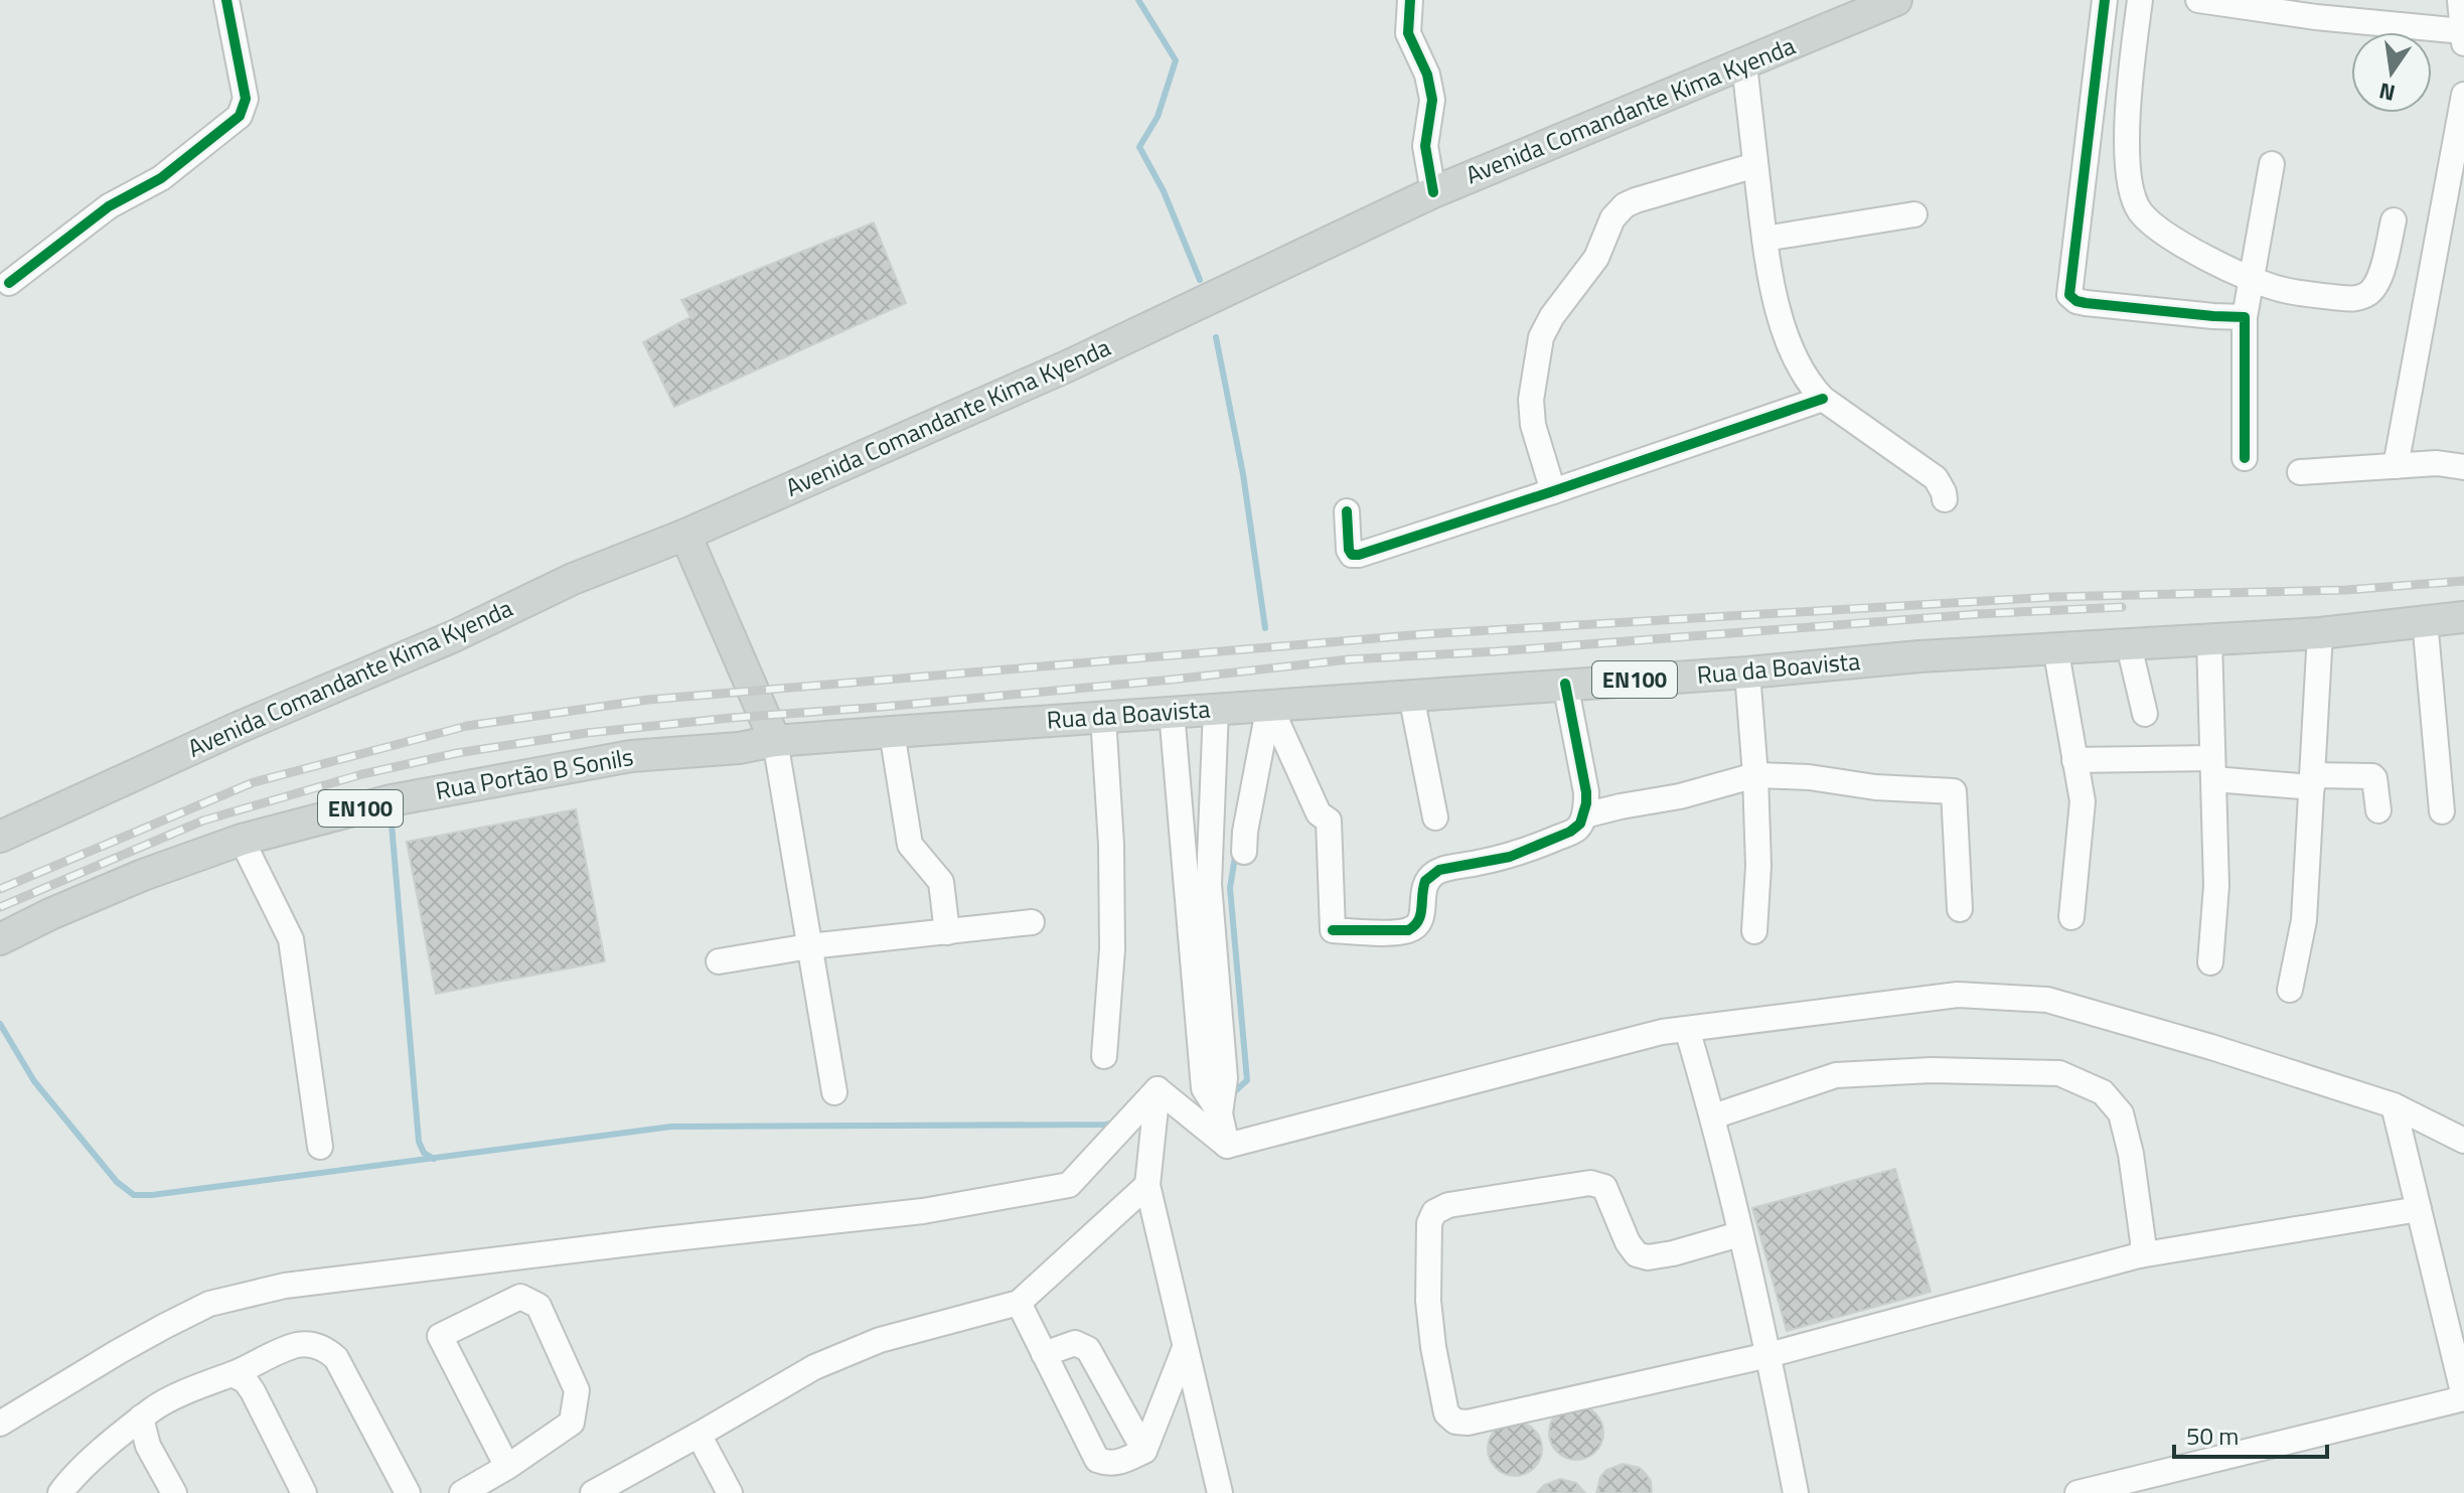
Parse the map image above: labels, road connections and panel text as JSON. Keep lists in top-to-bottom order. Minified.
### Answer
{"streets":{"main road":["Avenida Comandante Kima Kyenda","Rua da Boavista","EN100","Rua Portão B Sonils"]},"crossings":[["Rua da Boavista","Rua Portão B Sonils"]],"scale_bar":"50 m","north":"bottom"}
